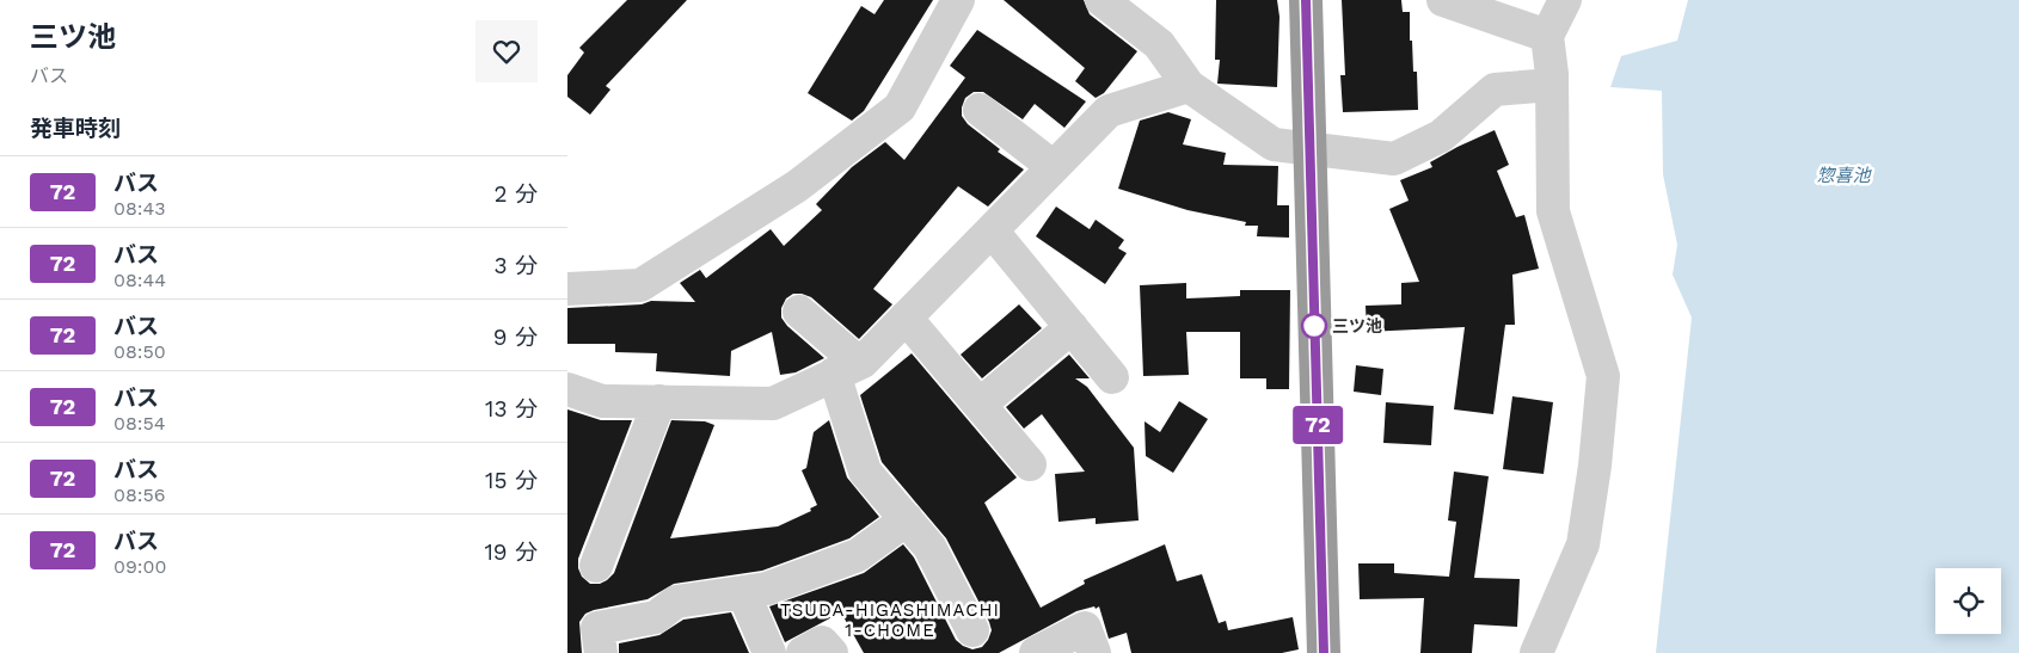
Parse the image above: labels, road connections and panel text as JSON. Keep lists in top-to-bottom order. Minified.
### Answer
{"districts":["TSUDA-HIGASHIMACHI 1-CHOME"],"water":["惣喜池"],"places":["三ツ池"],"lines":["bus line 72"],"page":{"heading":[["三ツ池","バス"],"発車時刻"],"on_map":"72","list":[{"mark":"72","name":"バス","note":"08:43","value":"2 分"},{"mark":"72","name":"バス","note":"08:44","value":"3 分"},{"mark":"72","name":"バス","note":"08:50","value":"9 分"},{"mark":"72","name":"バス","note":"08:54","value":"13 分"},{"mark":"72","name":"バス","note":"08:56","value":"15 分"},{"mark":"72","name":"バス","note":"09:00","value":"19 分"}]}}
